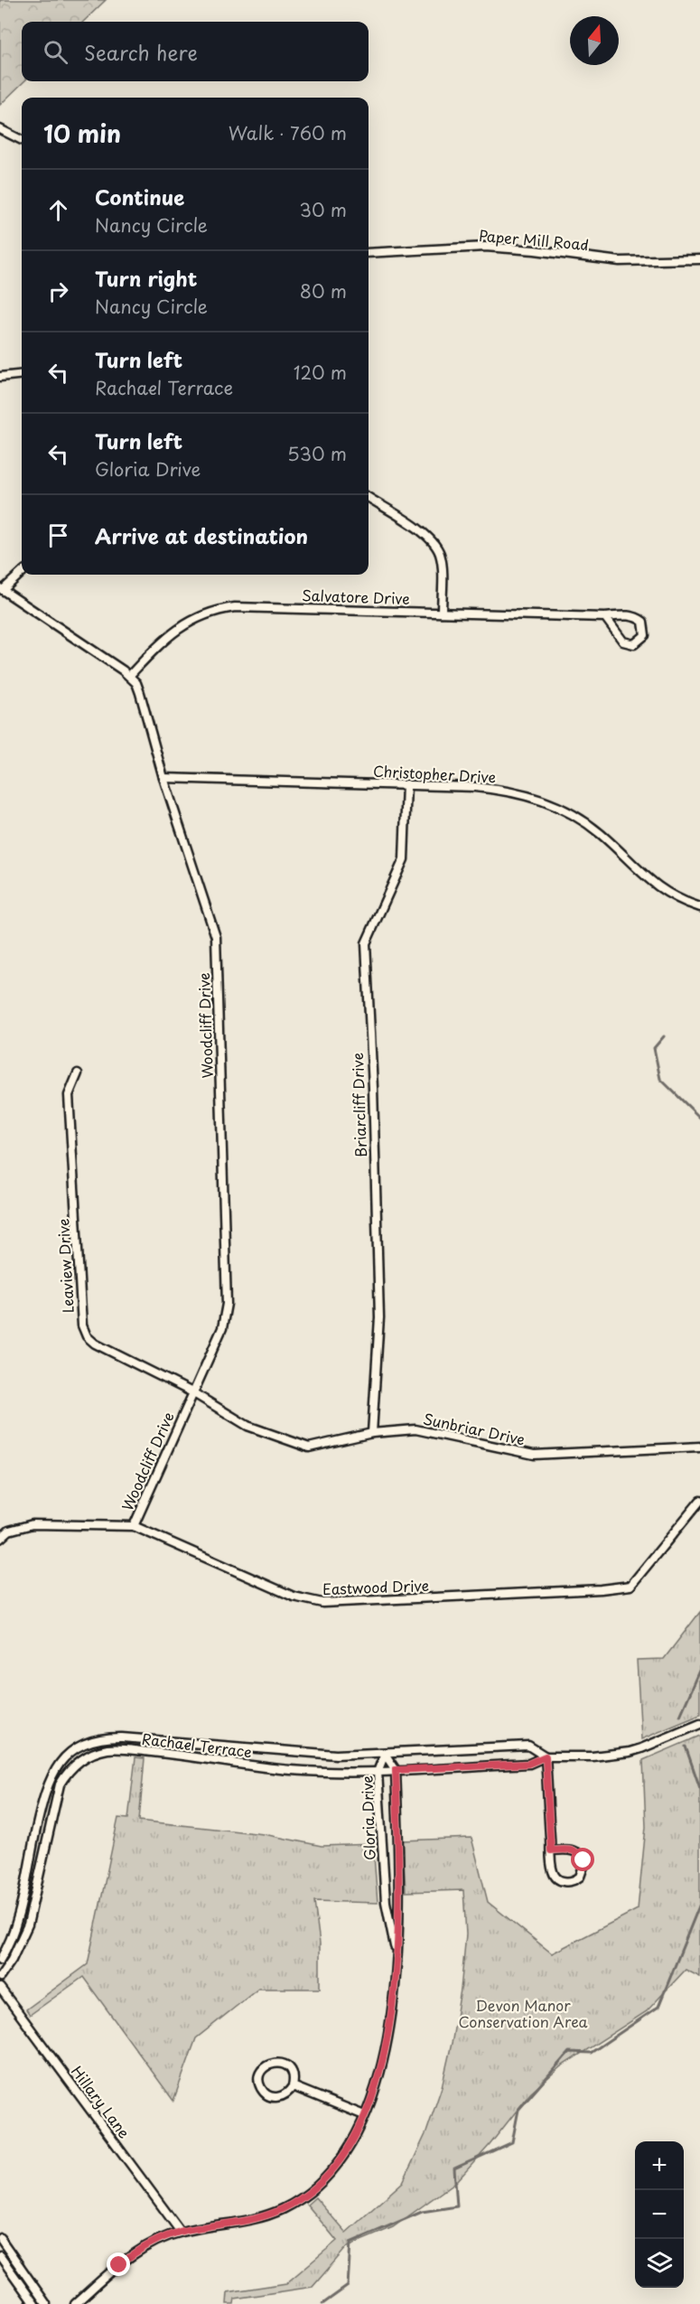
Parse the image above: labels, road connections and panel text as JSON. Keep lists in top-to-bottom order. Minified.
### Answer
{"streets":{"street":["Paper Mill Road","Salvatore Drive","Christopher Drive","Woodcliff Drive","Briarcliff Drive","Leaview Drive","Sunbriar Drive","Eastwood Drive","Rachael Terrace","Gloria Drive","Hillary Lane"]},"crossings":[["Salvatore Drive","Woodcliff Drive"],["Christopher Drive","Woodcliff Drive"],["Christopher Drive","Briarcliff Drive"],["Woodcliff Drive","Leaview Drive"],["Woodcliff Drive","Sunbriar Drive"],["Woodcliff Drive","Eastwood Drive"],["Briarcliff Drive","Sunbriar Drive"],["Leaview Drive","Sunbriar Drive"],["Rachael Terrace","Gloria Drive"],["Gloria Drive","Hillary Lane"]],"parks":["Devon Manor Conservation Area"],"north":"top","page":{"search":"Search here","heading":["10 min","Walk · 760 m"],"list":[["Continue","Nancy Circle","30 m"],["Turn right","Nancy Circle","80 m"],["Turn left","Rachael Terrace","120 m"],["Turn left","Gloria Drive","530 m"],"Arrive at destination"],"map_buttons":["+","−"]}}
